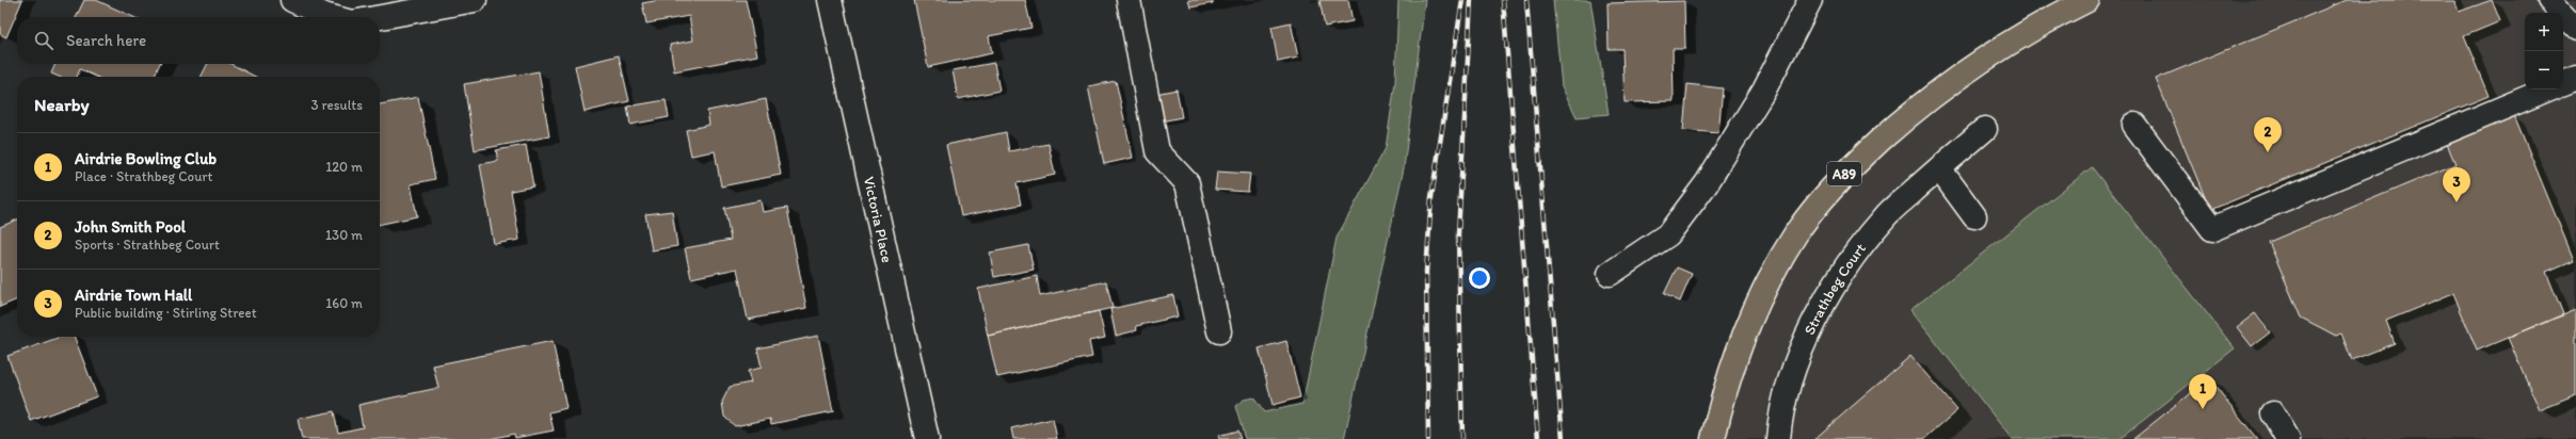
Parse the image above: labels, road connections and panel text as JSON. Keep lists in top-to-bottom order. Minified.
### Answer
{"streets":{"main road":["A89"],"street":["Victoria Place","Strathbeg Court"]},"page":{"map_buttons":["+","−"],"search":"Search here","heading":["Nearby","3 results"],"pins":["2","3","1"],"list":[{"mark":"1","name":"Airdrie Bowling Club","note":"Place · Strathbeg Court","value":"120 m"},{"mark":"2","name":"John Smith Pool","note":"Sports · Strathbeg Court","value":"130 m"},{"mark":"3","name":"Airdrie Town Hall","note":"Public building · Stirling Street","value":"160 m"}]}}
